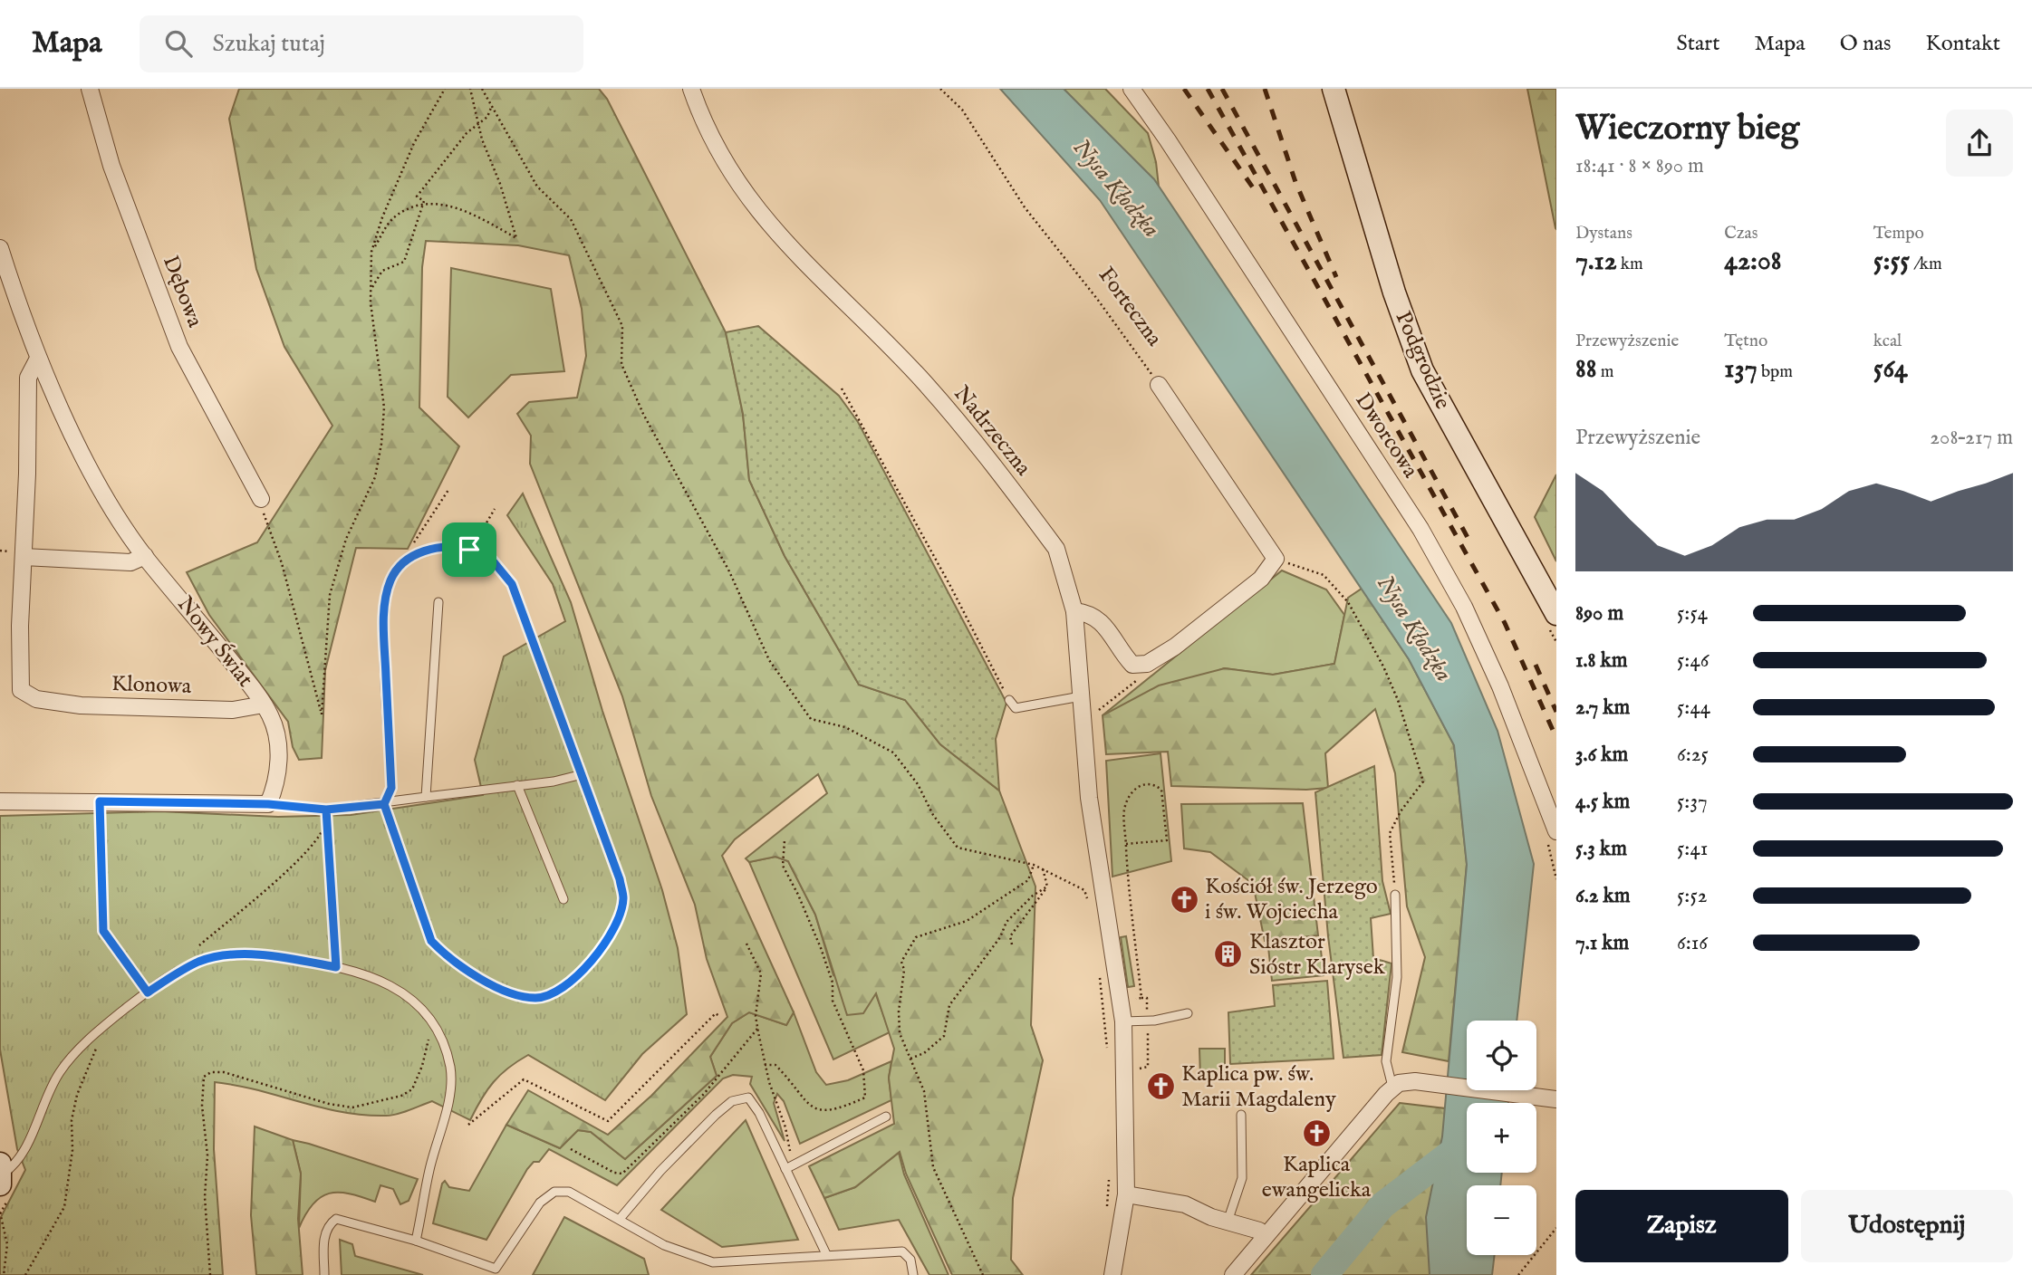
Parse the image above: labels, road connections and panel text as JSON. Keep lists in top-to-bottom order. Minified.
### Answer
{"streets":{"main road":["Podgrodzie"],"street":["Dębowa","Nadrzeczna","Dworcowa","Nowy Świat","Klonowa"],"path":["Forteczna"]},"crossings":[["Nowy Świat","Klonowa"]],"water":["Nysa Kłodzka"],"places":{"church":["Kościół św. Jerzego i św. Wojciecha","Kaplica pw. św. Marii Magdaleny","Kaplica ewangelicka"],"building":["Klasztor Sióstr Klarysek"]},"page":{"header":"Mapa","search":"Szukaj tutaj","nav":["Start","Mapa","O nas","Kontakt"],"heading":["Wieczorny bieg","18:41 · 8 × 890 m"],"stats":[["Dystans","7.12 km"],["Czas","42:08"],["Tempo","5:55 /km"],["Przewyższenie","88 m"],["Tętno","137 bpm"],["kcal","564"]],"chart":["Przewyższenie","208–217 m"],"list":[{"name":"890 m","note":"5:54"},{"name":"1.8 km","note":"5:46"},{"name":"2.7 km","note":"5:44"},{"name":"3.6 km","note":"6:25"},{"name":"4.5 km","note":"5:37"},{"name":"5.3 km","note":"5:41"},{"name":"6.2 km","note":"5:52"},{"name":"7.1 km","note":"6:16"}],"map_buttons":["+","−"],"buttons":["Zapisz","Udostępnij"]}}
